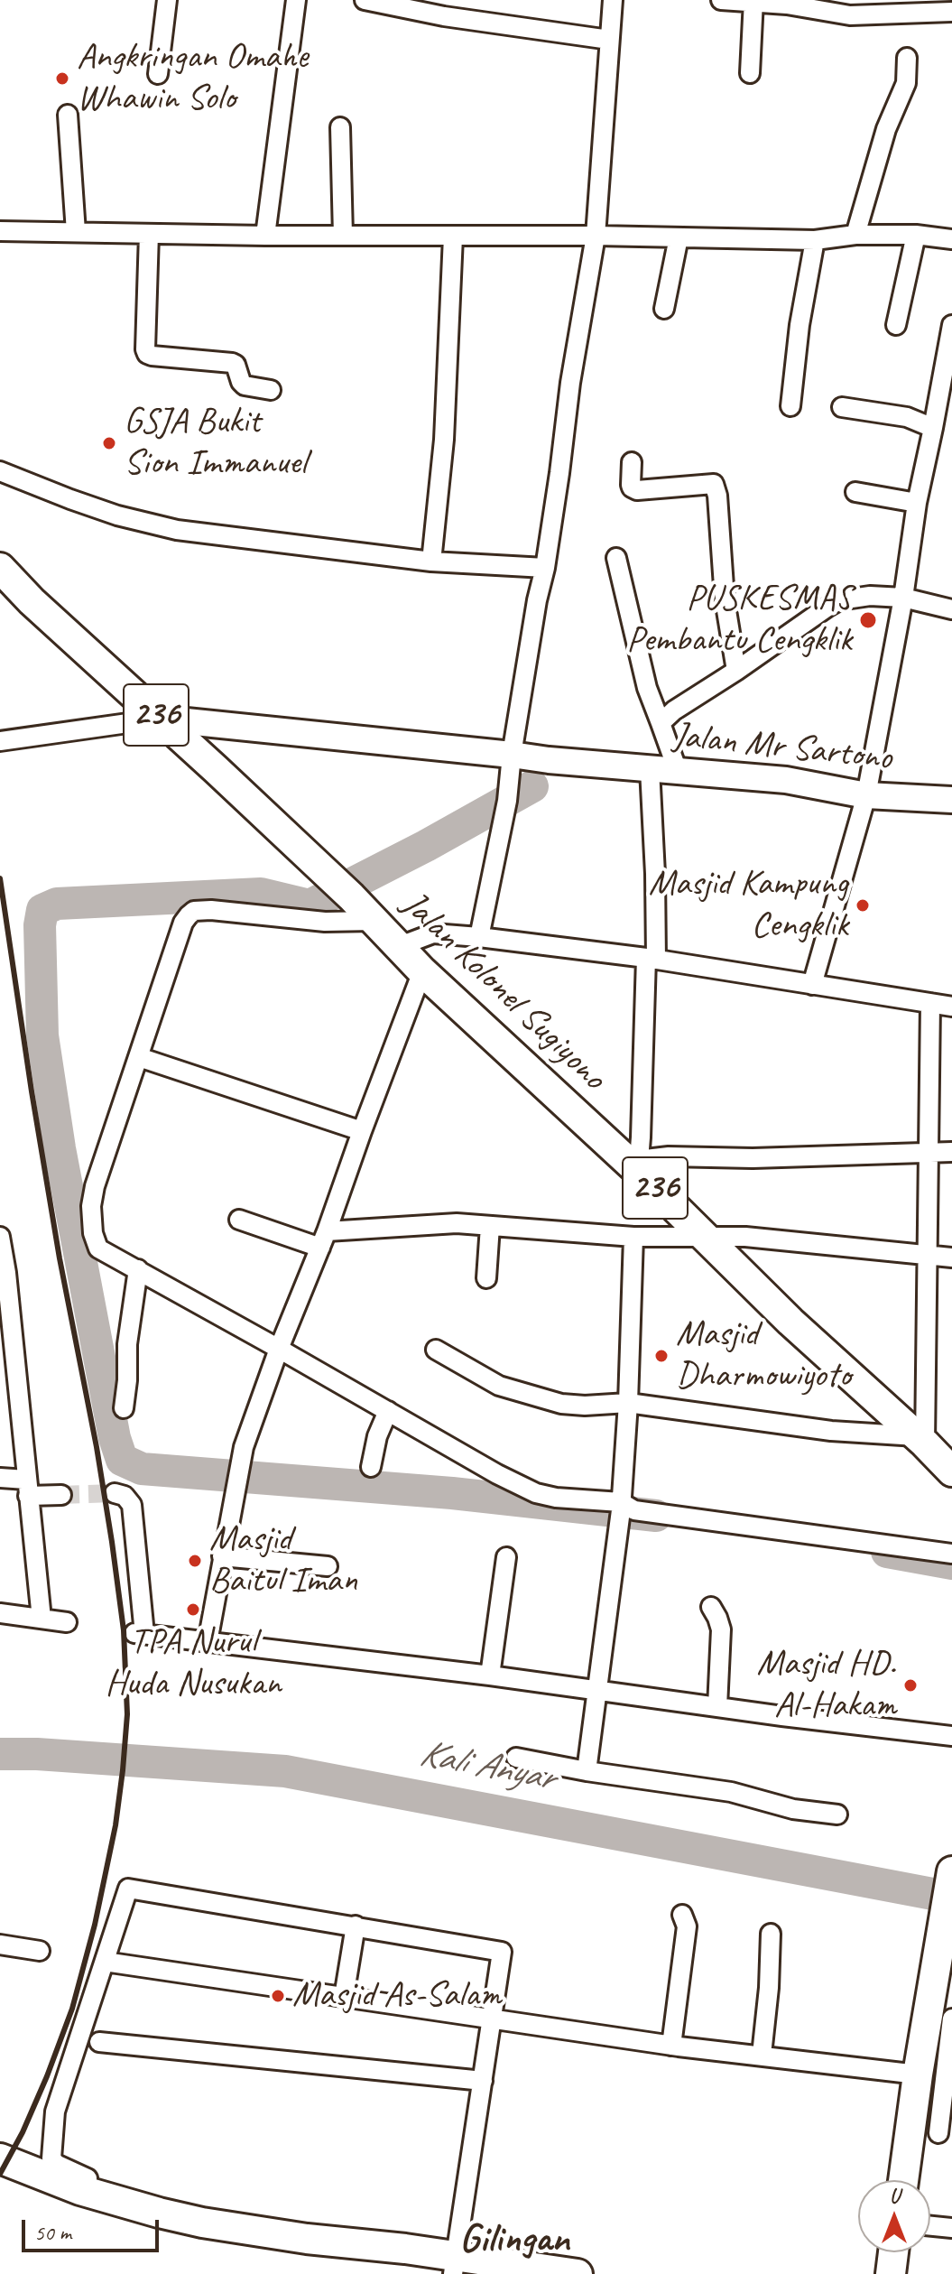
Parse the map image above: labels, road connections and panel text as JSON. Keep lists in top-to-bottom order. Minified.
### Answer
{"streets":{"main road":["236","Jalan Kolonel Sugiyono"],"street":["Jalan Mr Sartono"]},"crossings":[["Jalan Mr Sartono","Jalan Kolonel Sugiyono"]],"districts":["Gilingan"],"water":["Kali Anyar"],"places":["Angkringan Omahe Whawin Solo","GSJA Bukit Sion Immanuel","PUSKESMAS Pembantu Cengklik","Masjid Kampung Cengklik","Masjid Dharmowiyoto","Masjid Baitul Iman","TPA Nurul Huda Nusukan","Masjid HD. Al-Hakam","Masjid As-Salam"],"scale_bar":"50 m","north":"top"}
